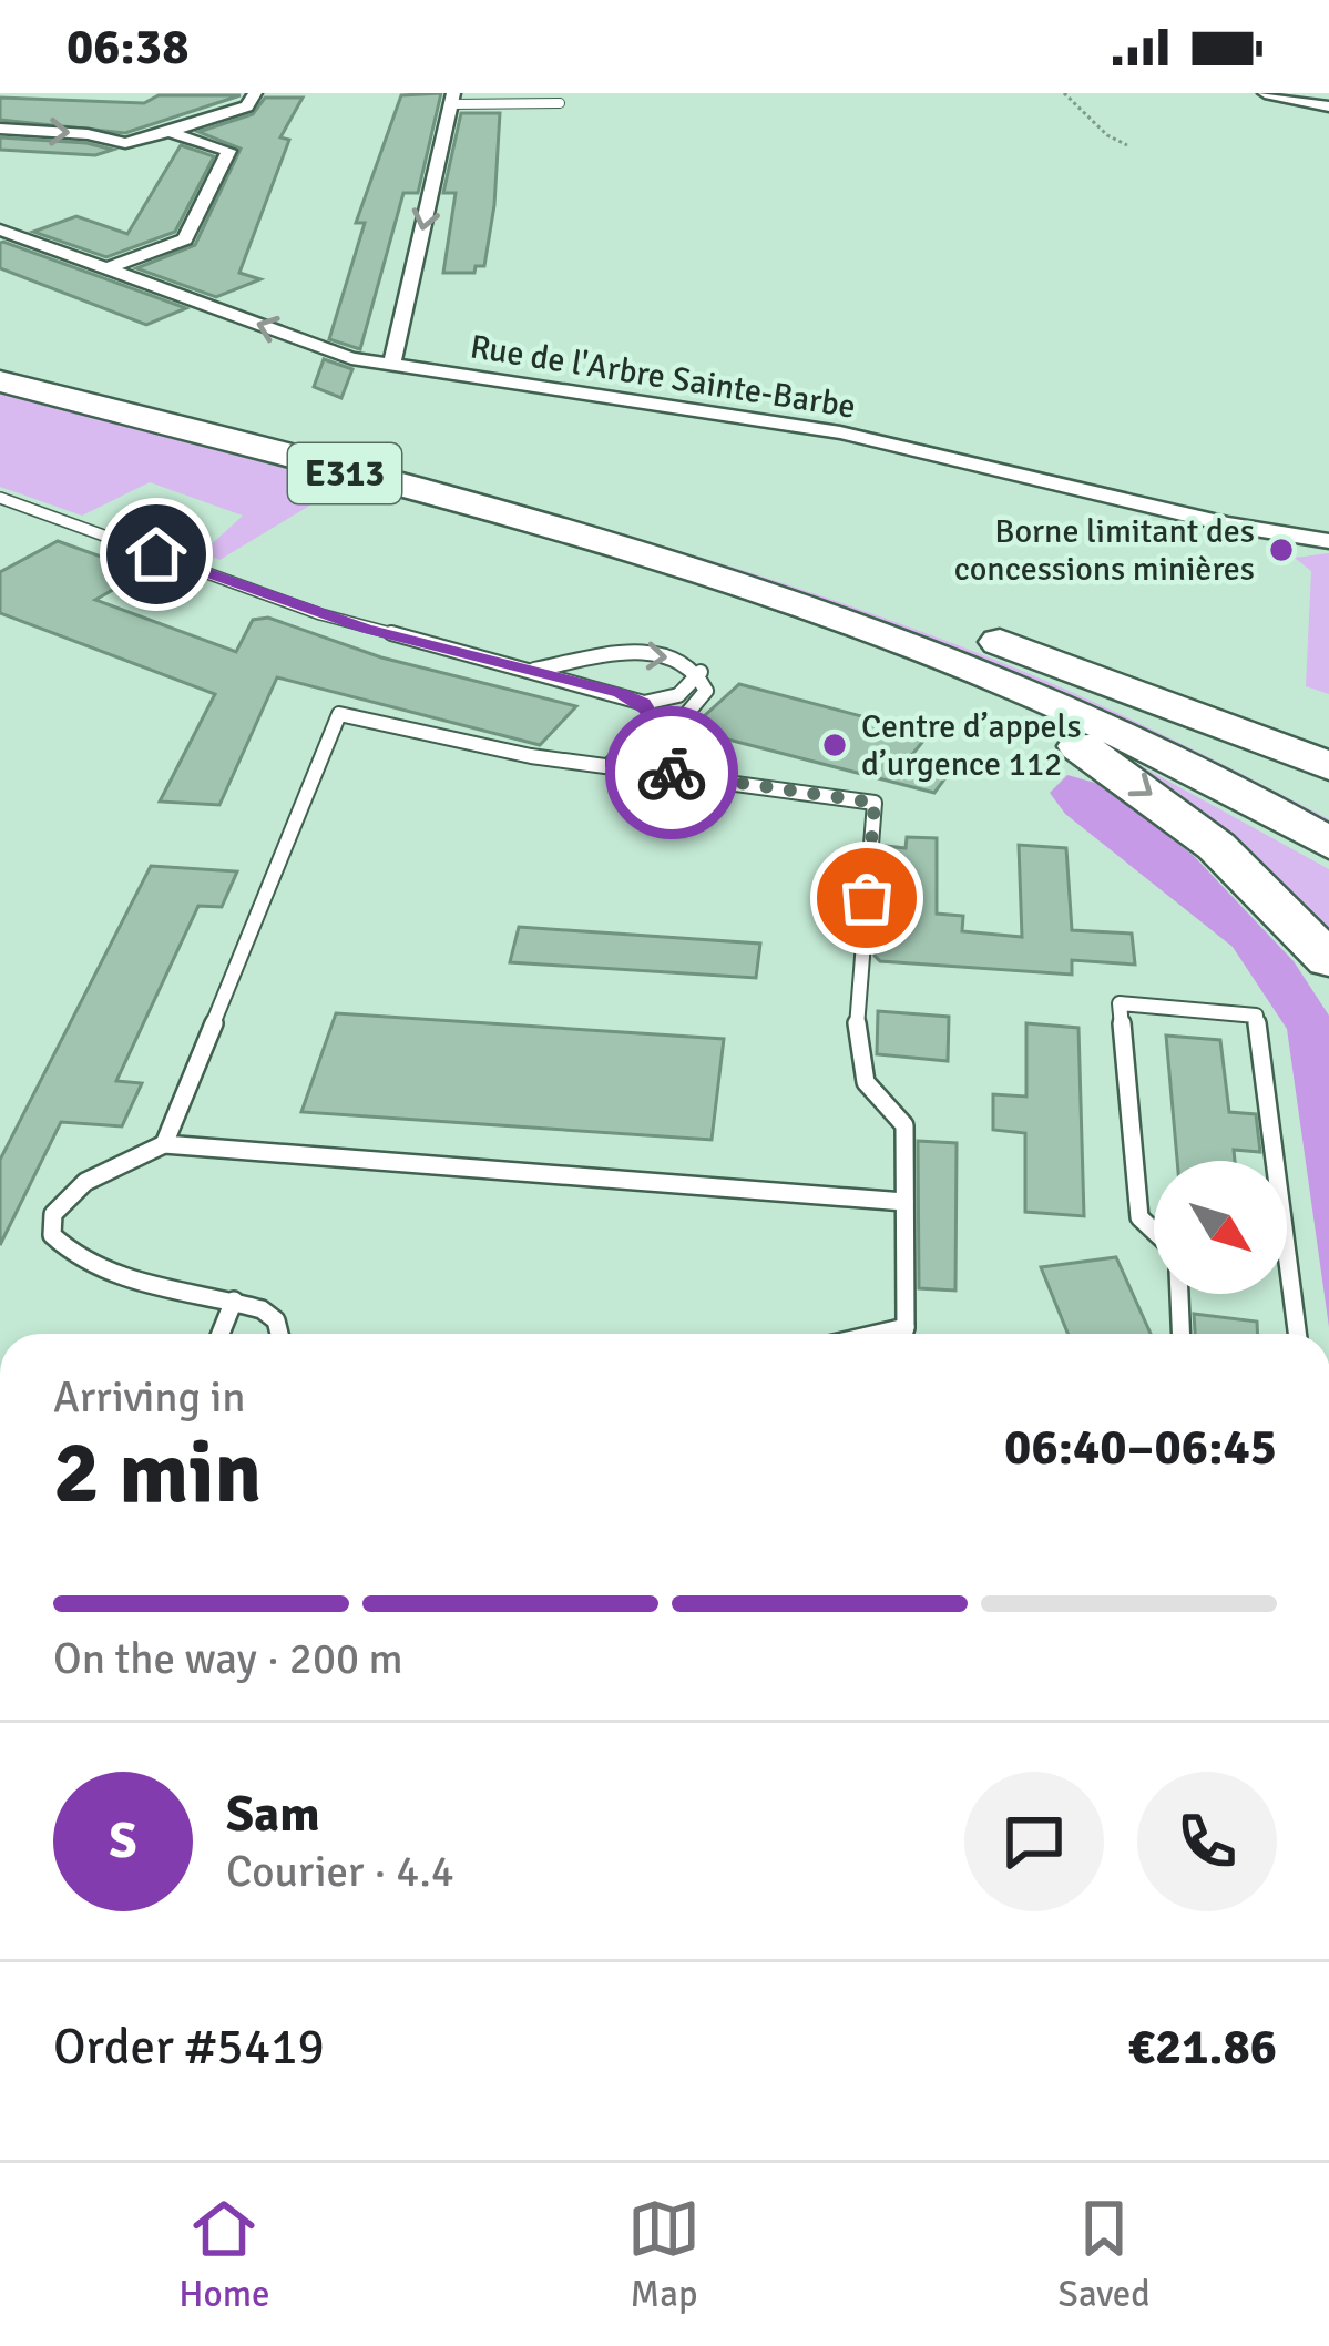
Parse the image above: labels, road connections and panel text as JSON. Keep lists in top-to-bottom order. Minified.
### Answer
{"streets":{"highway":["E313"],"street":["Rue de l'Arbre Sainte-Barbe"]},"places":["Borne limitant des concessions minières","Centre d’appels d’urgence 112"],"north":"bottom right","page":{"status":"06:38","heading":["2 min","Arriving in","06:40–06:45"],"panel":["Sam","Courier · 4.4","Order #5419","€21.86"],"bar":"On the way · 200 m","round":"S","tabs":["Home","Map","Saved"]}}
